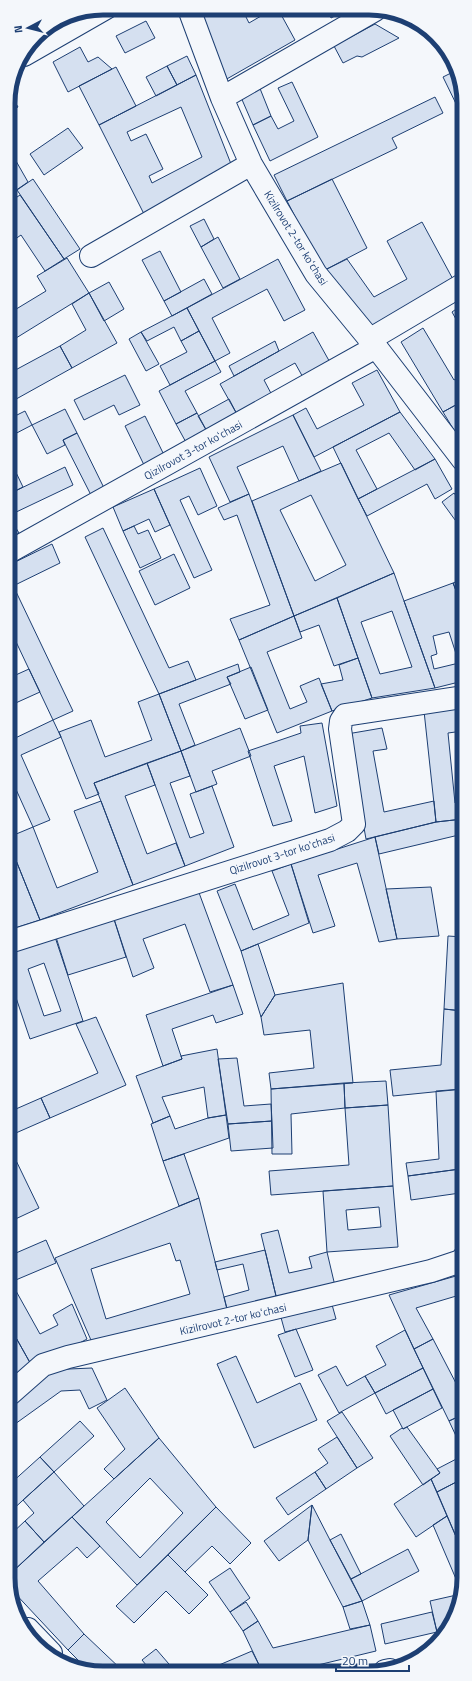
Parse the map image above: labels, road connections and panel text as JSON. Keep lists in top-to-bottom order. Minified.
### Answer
{"streets":{"street":["Kizilrovot 2-tor koʻchasi","Qizilrovot 3-tor koʻchasi"]},"crossings":[["Kizilrovot 2-tor koʻchasi","Qizilrovot 3-tor koʻchasi"]],"scale_bar":"20 m","north":"left"}
